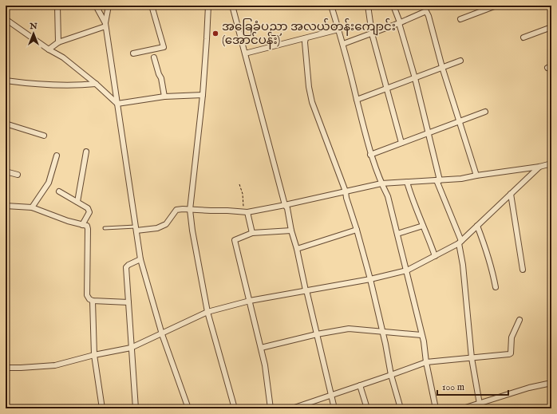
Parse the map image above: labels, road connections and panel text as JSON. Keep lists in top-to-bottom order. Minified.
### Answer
{"places":["အခြေခံပညာ အလယ်တန်းကျောင်း (အောင်ပန်း)"],"scale_bar":"100 m","north":"top"}
